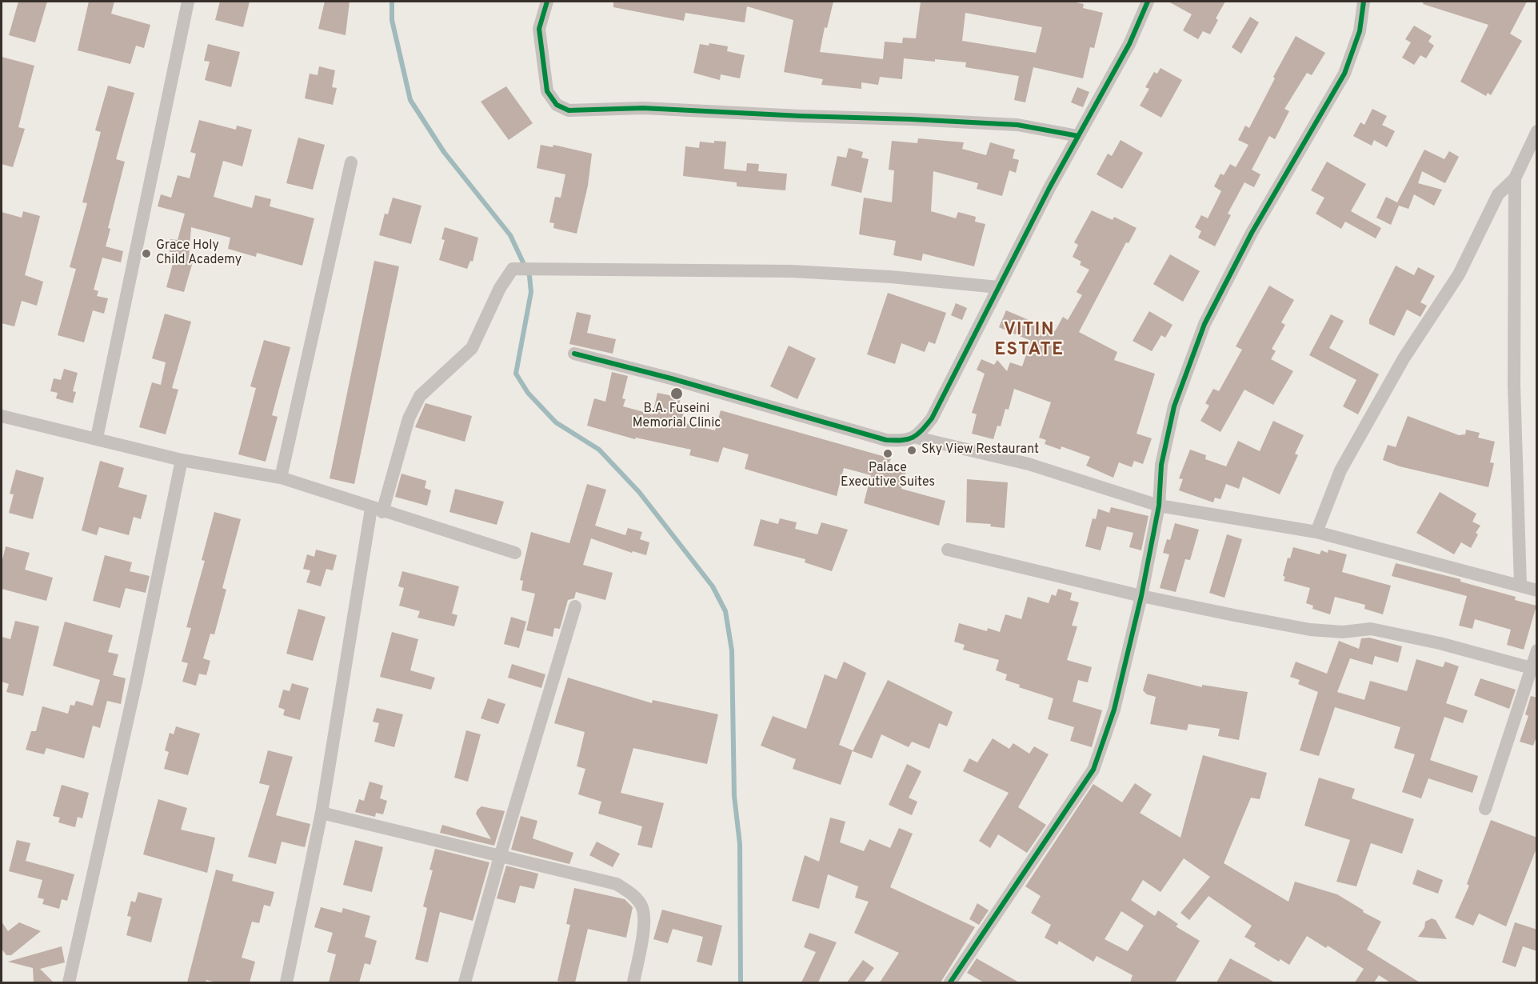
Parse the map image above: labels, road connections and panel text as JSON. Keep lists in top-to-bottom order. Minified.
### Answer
{"districts":["VITIN ESTATE"],"places":["Grace Holy Child Academy","B.A. Fuseini Memorial Clinic","Sky View Restaurant","Palace Executive Suites"]}
